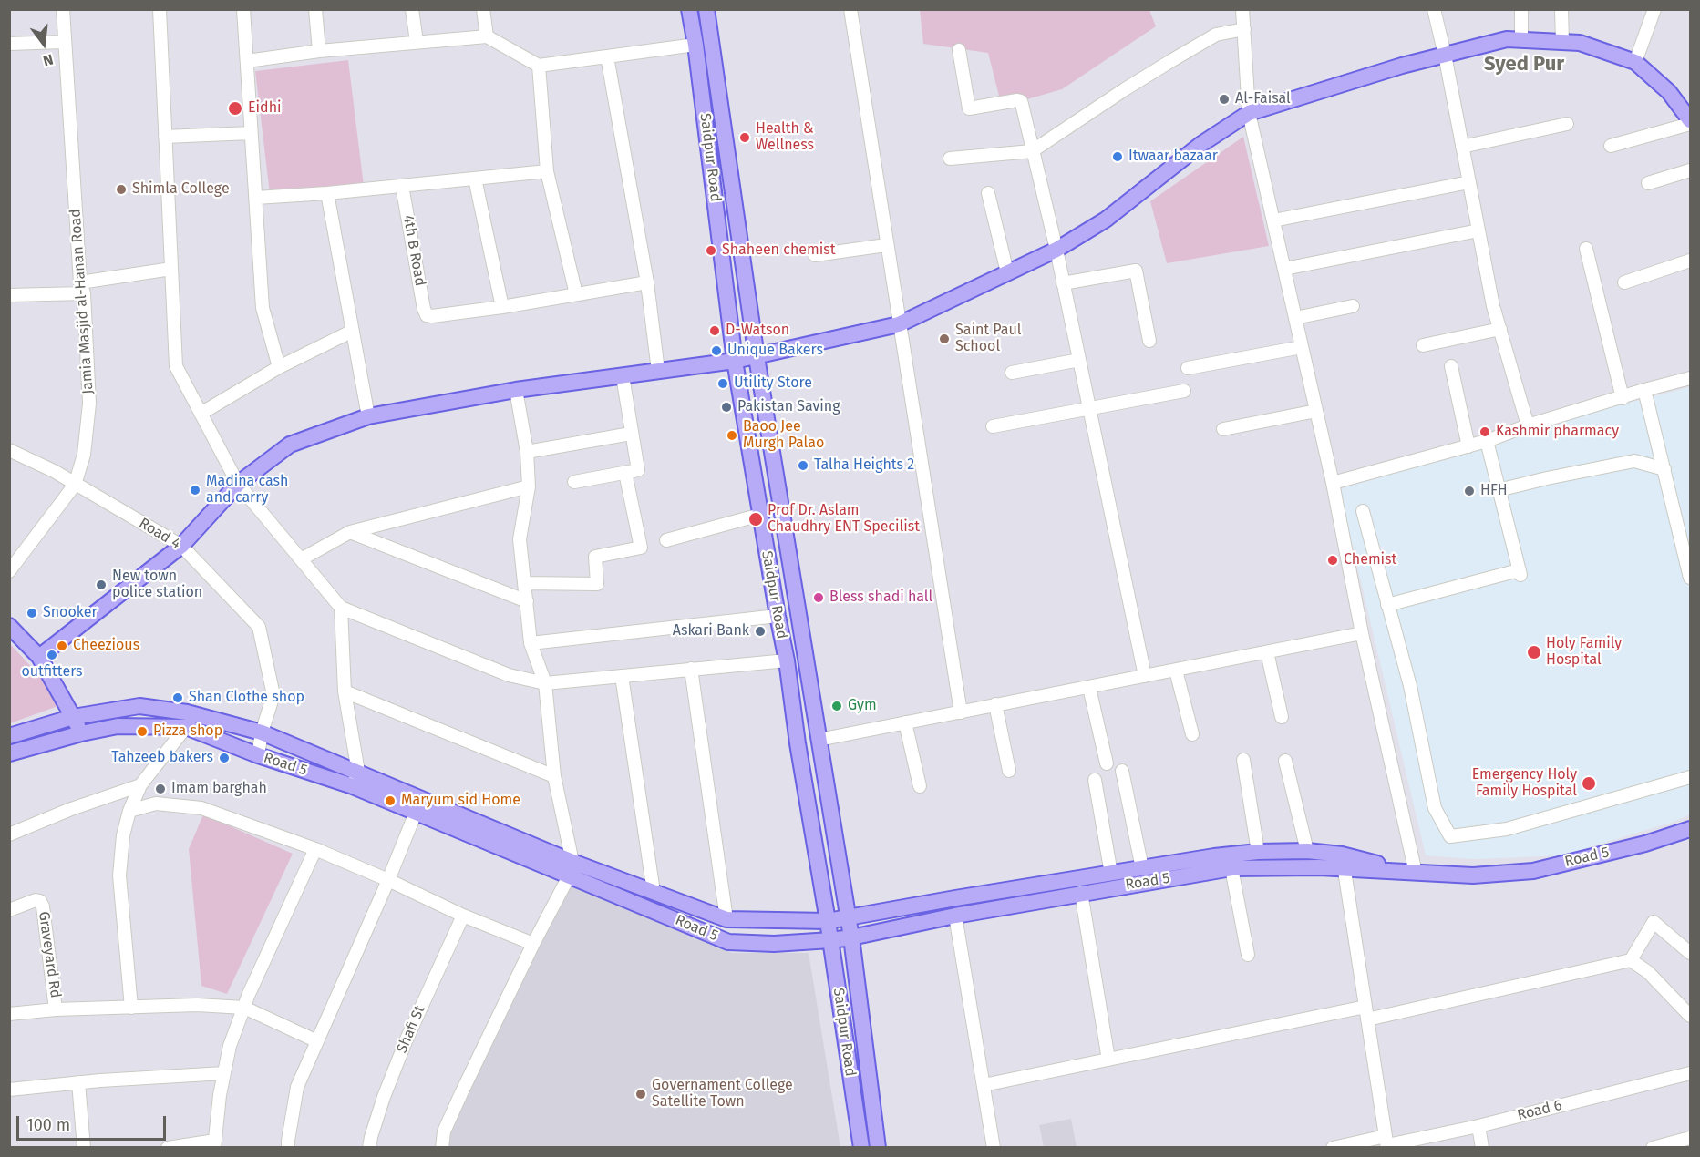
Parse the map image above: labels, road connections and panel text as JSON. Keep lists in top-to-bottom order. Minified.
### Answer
{"streets":{"main road":["Saidpur Road","Road 5"],"street":["4th B Road","Jamia Masjid al-Hanan Road","Road 4","Graveyard Rd","Shafi St","Road 6"]},"crossings":[["Saidpur Road","Road 5"],["Jamia Masjid al-Hanan Road","Road 4"],["Road 4","Road 5"]],"districts":["Syed Pur"],"places":["Al-Faisal","Eidhi","Health & Wellness","Itwaar bazaar","Shimla College","Shaheen chemist","D-Watson","Saint Paul School","Unique Bakers","Utility Store","Pakistan Saving","Kashmir pharmacy","Baoo Jee Murgh Palao","Talha Heights 2","Madina cash and carry","HFH","Prof Dr. Aslam Chaudhry ENT Specilist","Chemist","New town police station","Bless shadi hall","Snooker","Askari Bank","Cheezious","Holy Family Hospital","outfitters","Shan Clothe shop","Gym","Pizza shop","Tahzeeb bakers","Emergency Holy Family Hospital","Imam barghah","Maryum sid Home","Governament College Satellite Town"],"scale_bar":"100 m","north":"bottom"}
